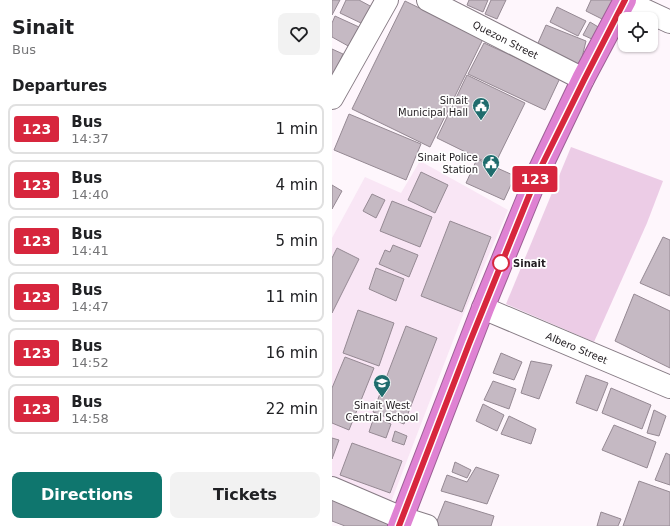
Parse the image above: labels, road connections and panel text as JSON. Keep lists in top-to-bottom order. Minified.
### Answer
{"streets":{"street":["Quezon Street","Albero Street"]},"places":{"public building":["Sinait Municipal Hall","Sinait Police Station"],"other":["Sinait"],"school or university":["Sinait West Central School"]},"lines":["bus line 123"],"page":{"heading":[["Sinait","Bus"],"Departures"],"on_map":"123","list":[{"mark":"123","name":"Bus","note":"14:37","value":"1 min"},{"mark":"123","name":"Bus","note":"14:40","value":"4 min"},{"mark":"123","name":"Bus","note":"14:41","value":"5 min"},{"mark":"123","name":"Bus","note":"14:47","value":"11 min"},{"mark":"123","name":"Bus","note":"14:52","value":"16 min"},{"mark":"123","name":"Bus","note":"14:58","value":"22 min"}],"buttons":["Directions","Tickets"]}}
